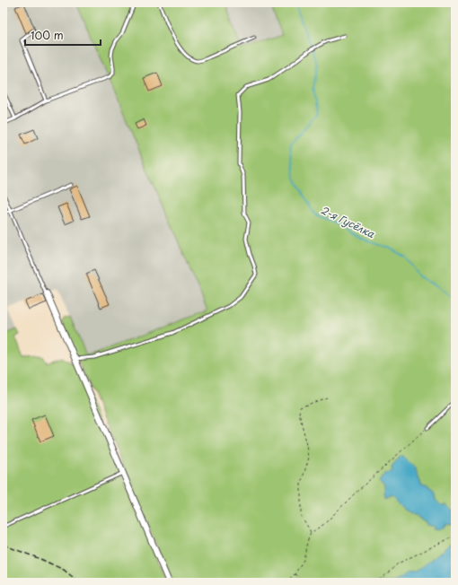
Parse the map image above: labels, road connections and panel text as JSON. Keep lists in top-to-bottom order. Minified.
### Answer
{"water":["2-я Гусёлка"],"scale_bar":"100 m"}
